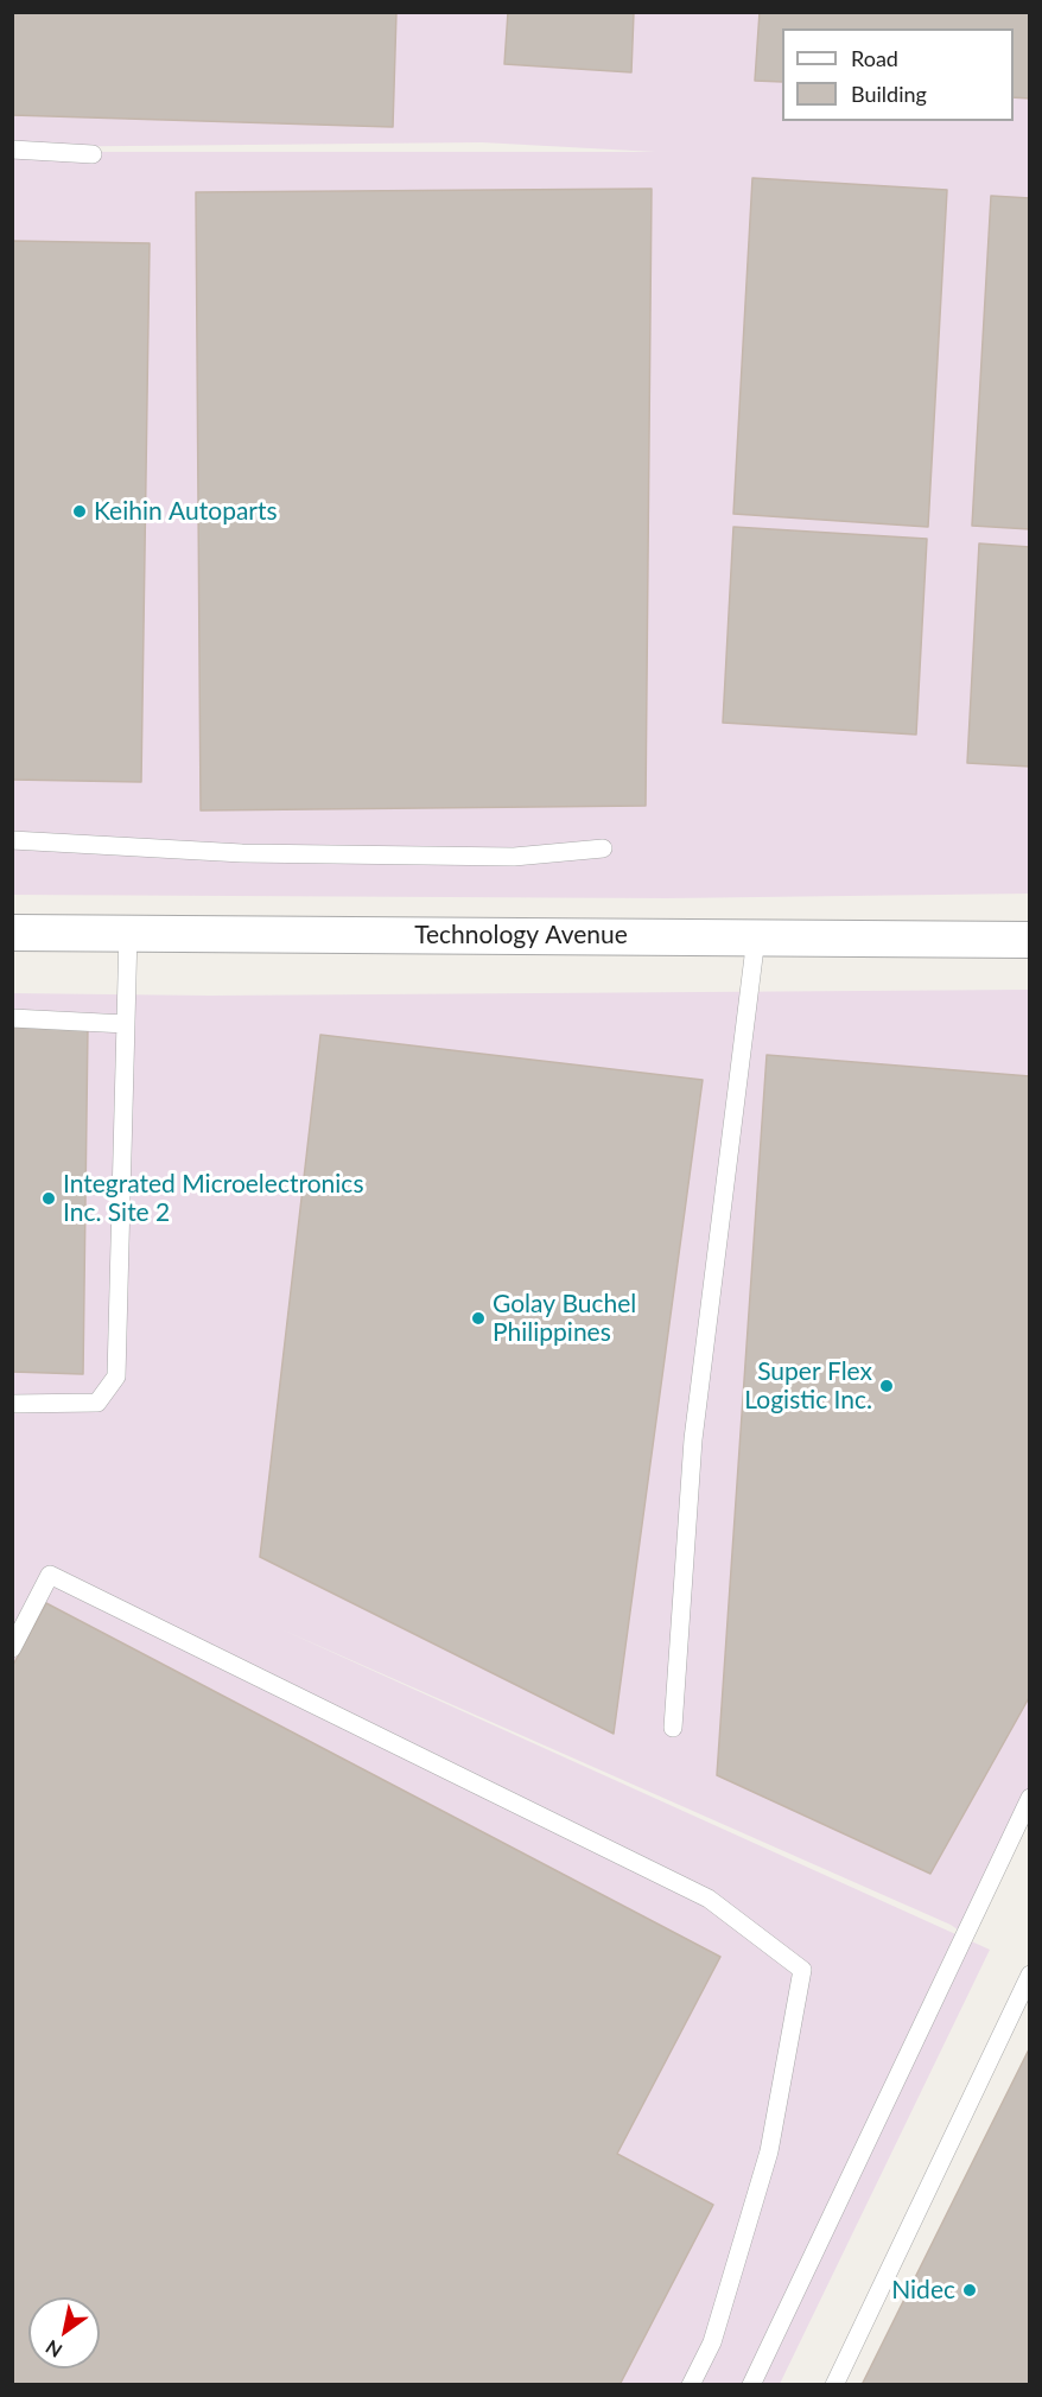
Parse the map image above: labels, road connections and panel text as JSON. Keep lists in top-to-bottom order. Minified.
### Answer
{"streets":{"street":["Technology Avenue"]},"places":["Keihin Autoparts","Integrated Microelectronics Inc. Site 2","Golay Buchel Philippines","Super Flex Logistic Inc.","Nidec"],"legend":["Road","Building"],"north":"bottom left"}
